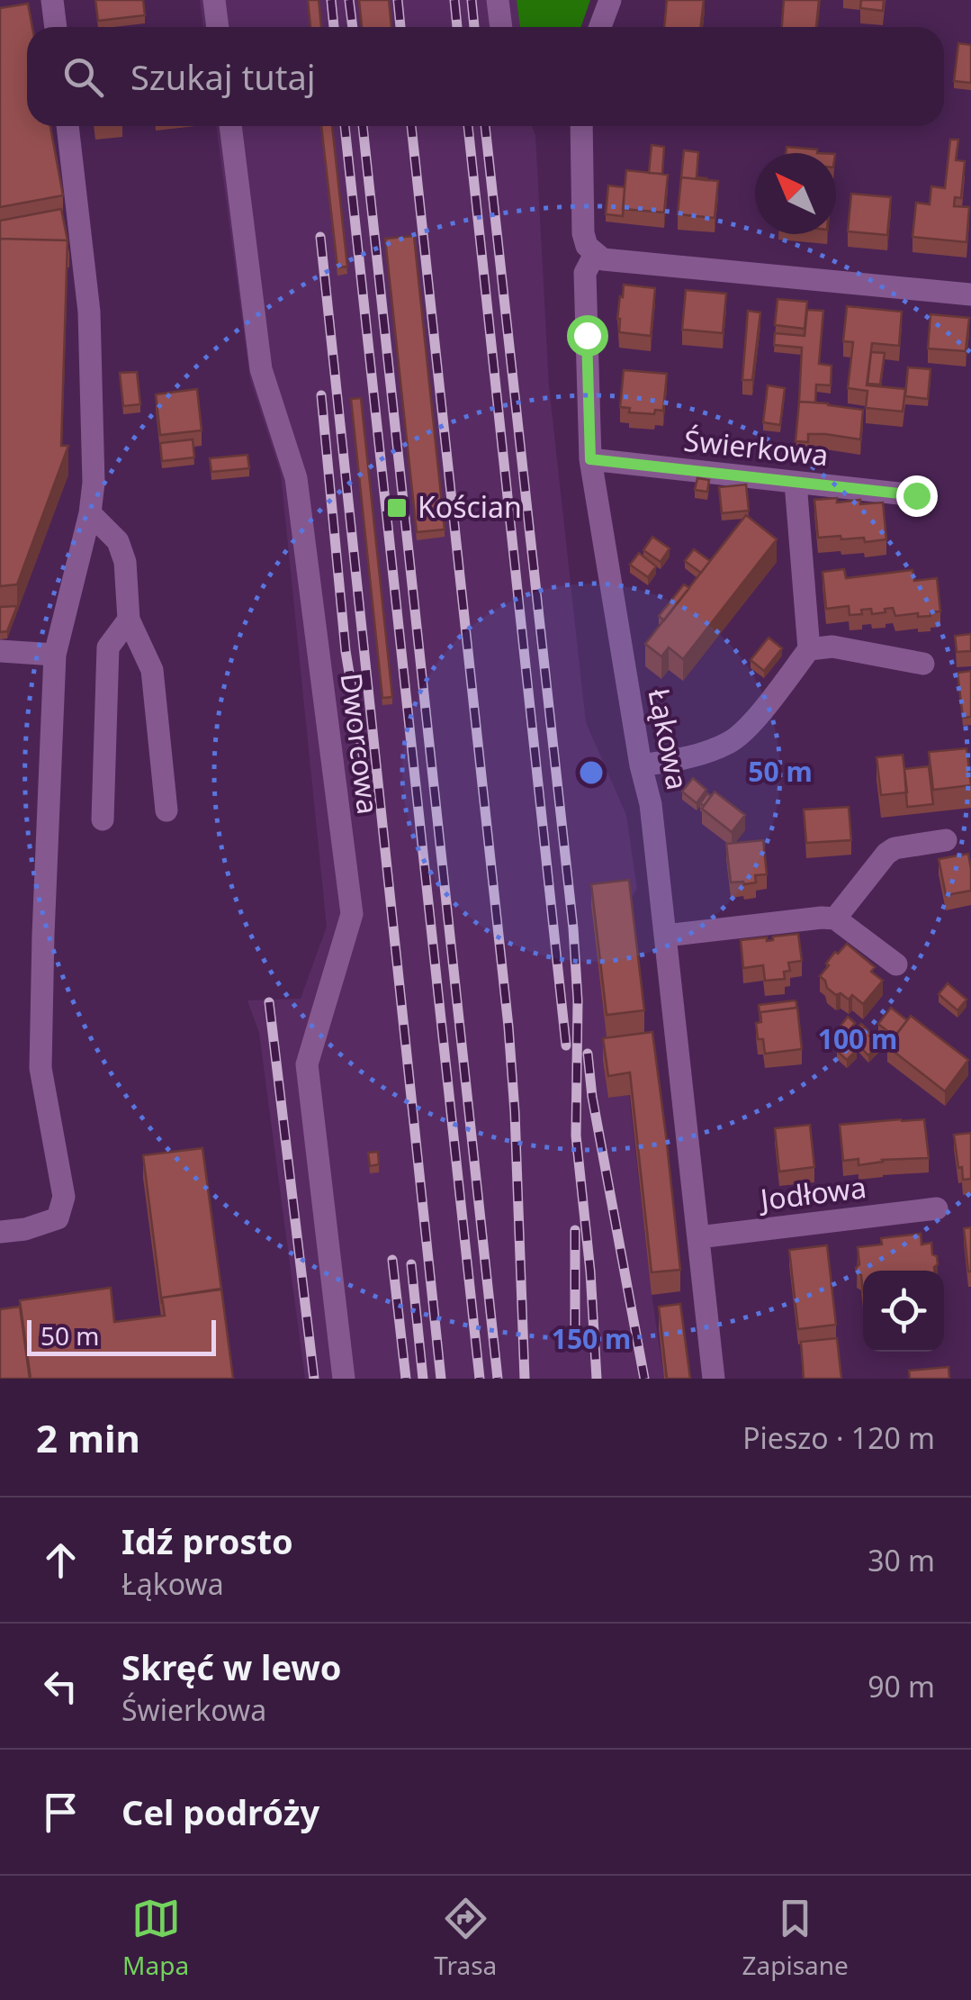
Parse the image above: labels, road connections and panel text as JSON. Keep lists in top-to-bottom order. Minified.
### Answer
{"streets":{"street":["Świerkowa","Łąkowa","Dworcowa","Jodłowa"]},"crossings":[["Świerkowa","Łąkowa"],["Łąkowa","Jodłowa"]],"places":{"transit":["Kościan"]},"scale_bar":"50 m","north":"top left","page":{"search":"Szukaj tutaj","scale":"50 m","heading":["2 min","Pieszo · 120 m"],"list":[["Idź prosto","Łąkowa","30 m"],["Skręć w lewo","Świerkowa","90 m"],"Cel podróży"],"nav":["Mapa","Trasa","Zapisane"]},"rings":["50 m","100 m","150 m"]}
